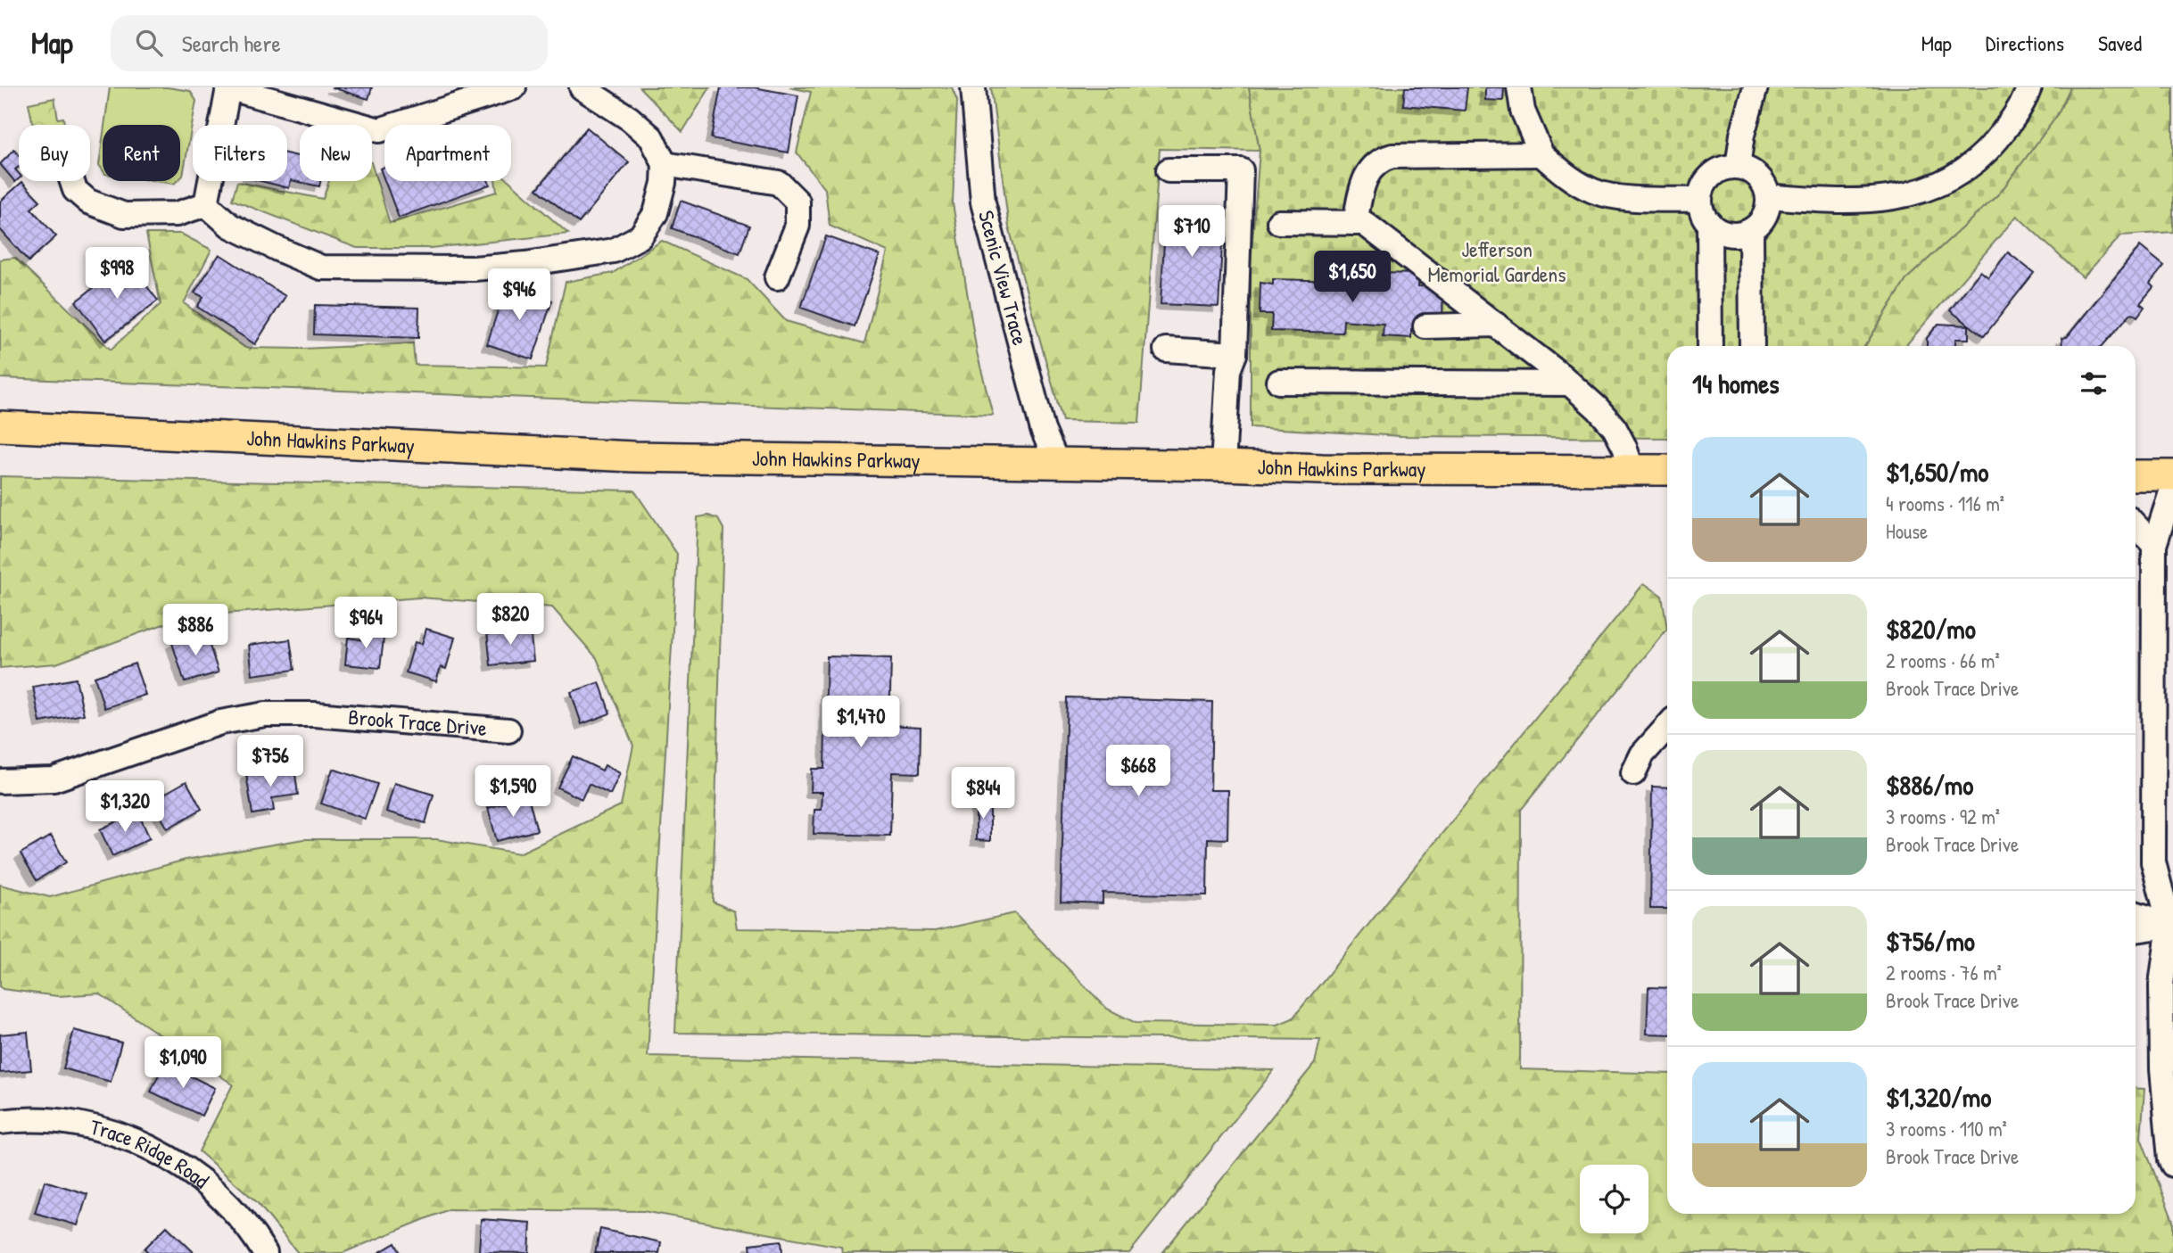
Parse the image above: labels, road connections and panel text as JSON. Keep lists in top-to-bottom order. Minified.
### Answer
{"streets":{"main road":["John Hawkins Parkway"],"street":["Scenic View Trace","Brook Trace Drive","Trace Ridge Road"]},"crossings":[["Scenic View Trace","John Hawkins Parkway"]],"parks":["Jefferson Memorial Gardens"],"page":{"header":"Map","search":"Search here","nav":["Map","Directions","Saved"],"chip":["Buy","Rent","Filters","New","Apartment"],"price":["$710","$998","$1,650","$946","$820","$964","$886","$1,470","$756","$668","$1,590","$844","$1,320","$1,090"],"heading":"14 homes","list":[{"name":"$1,650/mo","note":"4 rooms · 116 m² · House"},{"name":"$820/mo","note":"2 rooms · 66 m² · Brook Trace Drive"},{"name":"$886/mo","note":"3 rooms · 92 m² · Brook Trace Drive"},{"name":"$756/mo","note":"2 rooms · 76 m² · Brook Trace Drive"},{"name":"$1,320/mo","note":"3 rooms · 110 m² · Brook Trace Drive"}]}}
